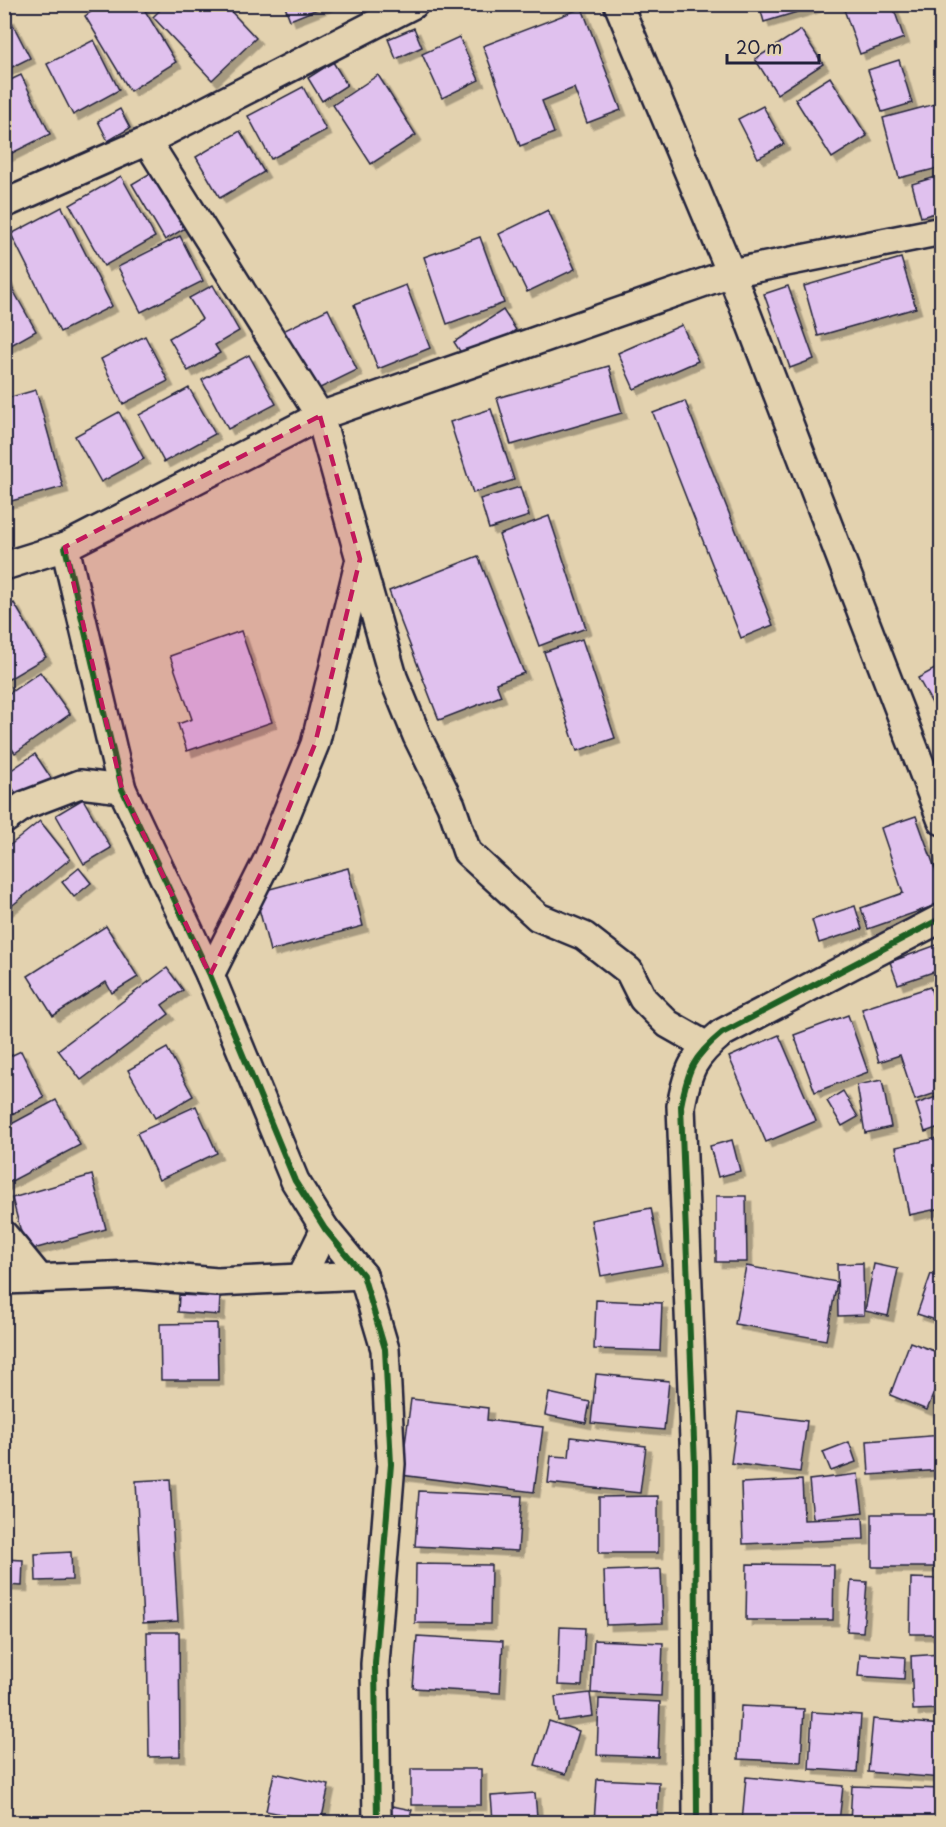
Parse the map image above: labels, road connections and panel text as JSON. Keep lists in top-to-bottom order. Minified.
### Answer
{"scale_bar":"20 m"}
